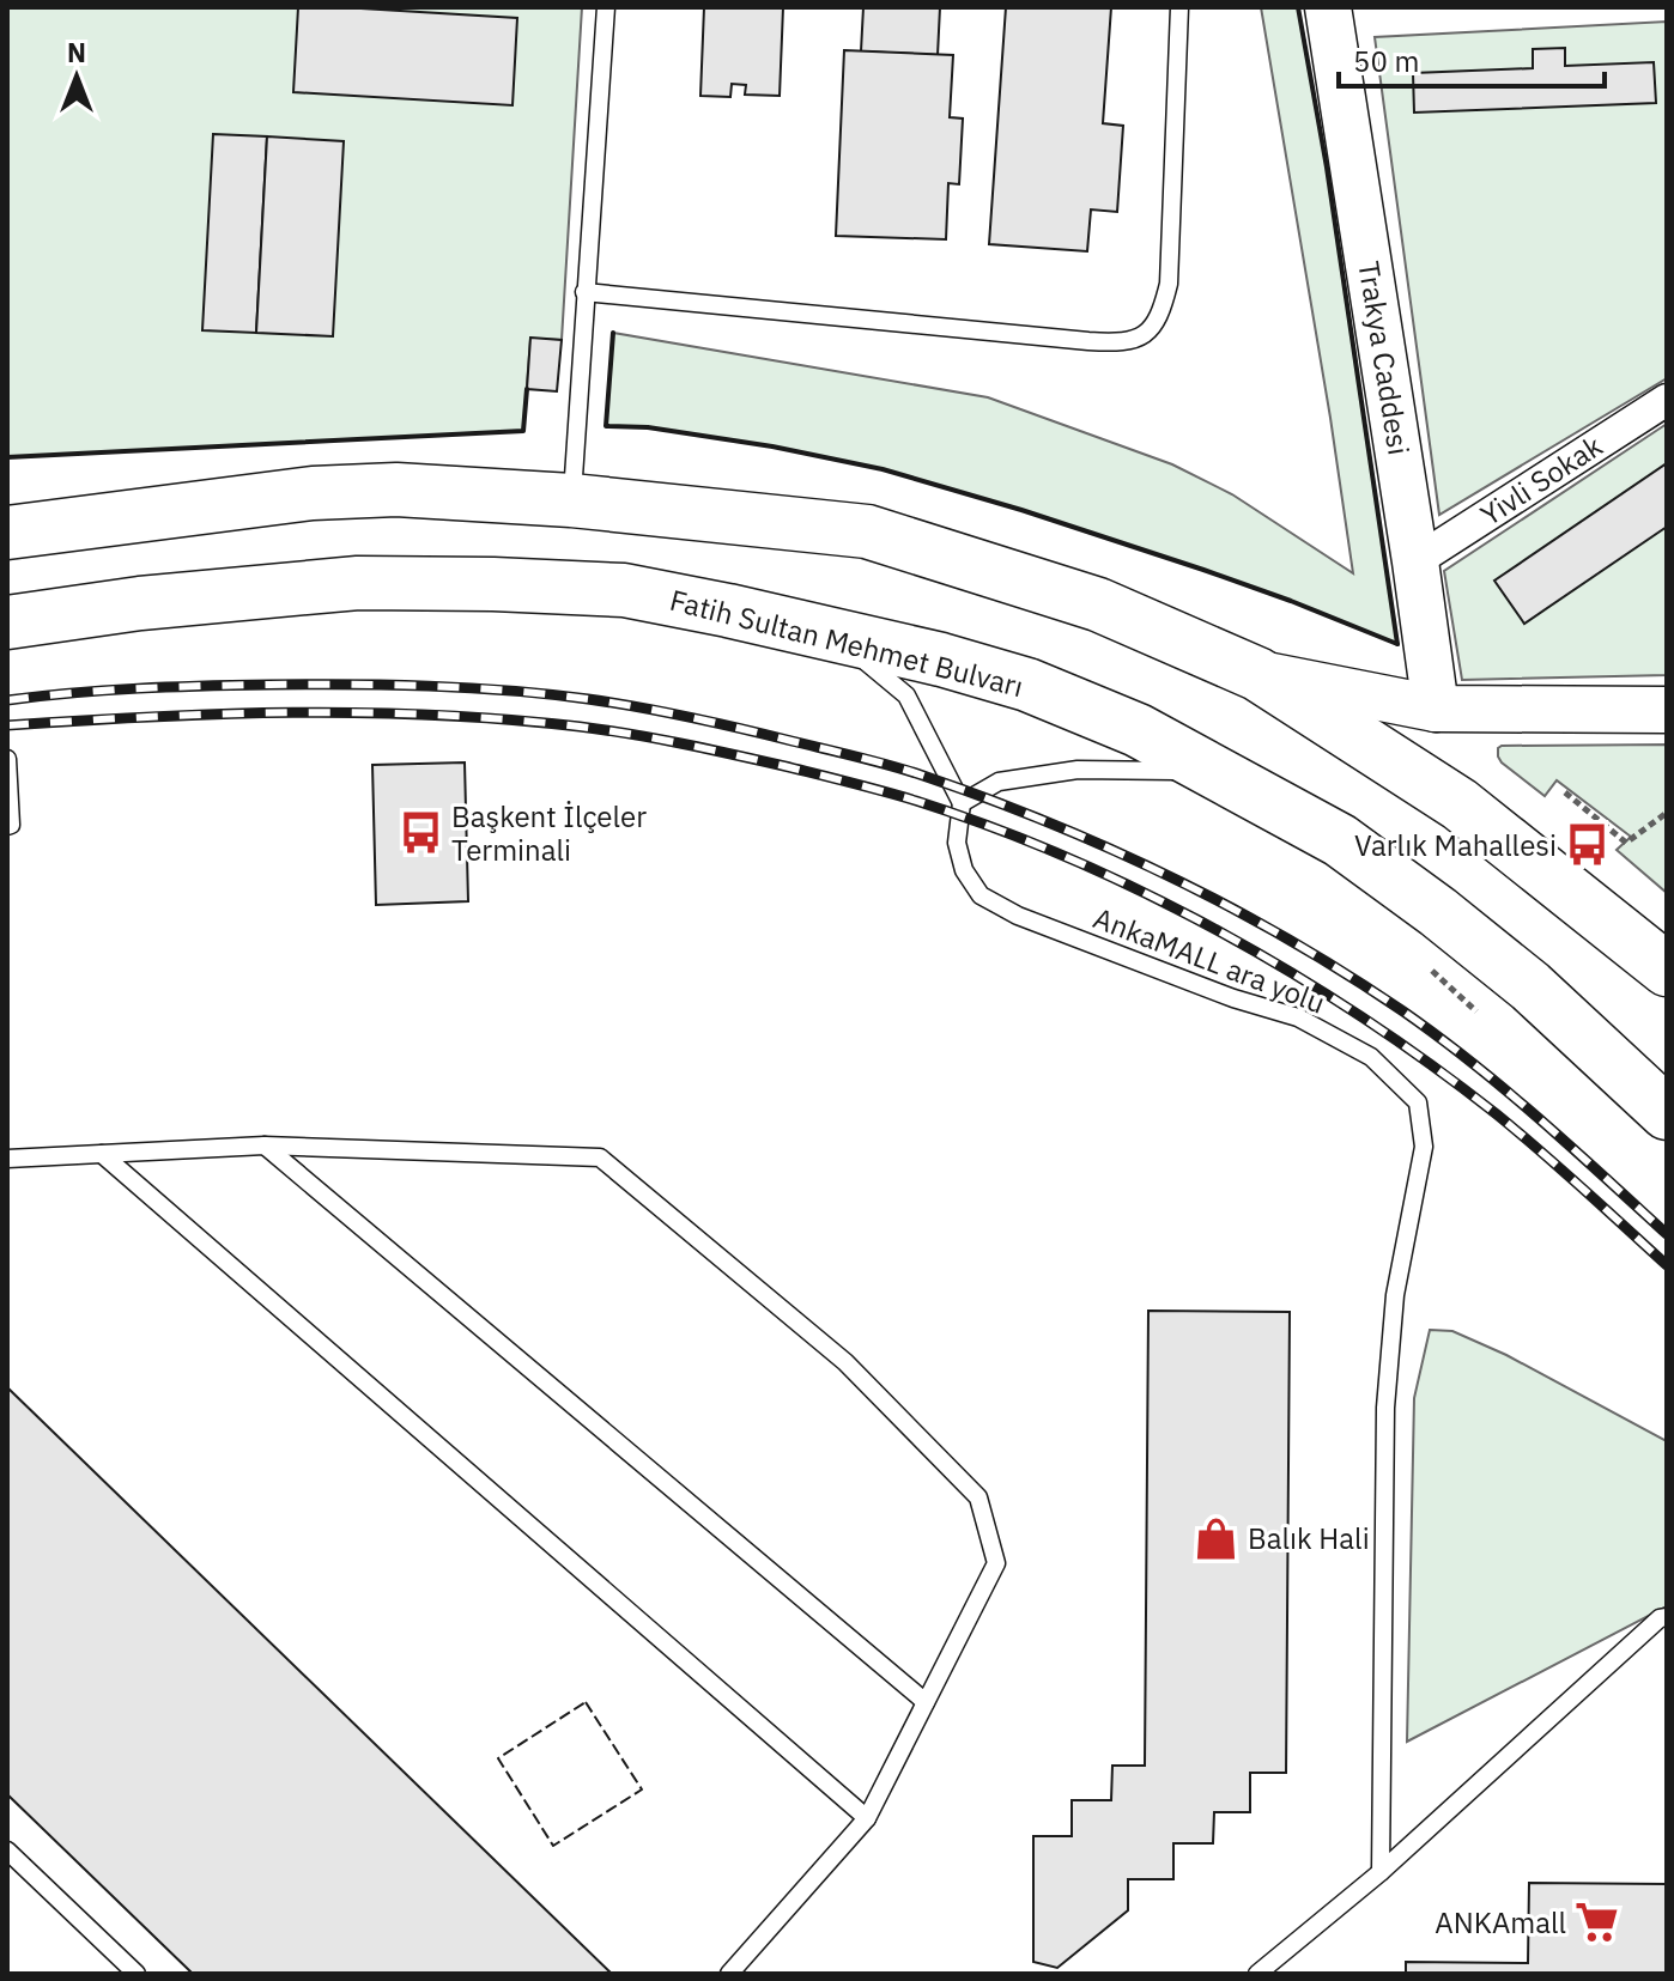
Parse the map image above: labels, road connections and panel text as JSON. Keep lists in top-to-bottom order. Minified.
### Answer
{"streets":{"highway":["Fatih Sultan Mehmet Bulvarı"],"main road":["Trakya Caddesi"],"street":["Yivli Sokak"],"lane":["AnkaMALL ara yolu"]},"crossings":[["Trakya Caddesi","Yivli Sokak"]],"places":{"bus stop":["Başkent İlçeler Terminali","Varlık Mahallesi"],"shop":["Balık Hali"],"supermarket":["ANKAmall"]},"scale_bar":"50 m","north":"top"}
